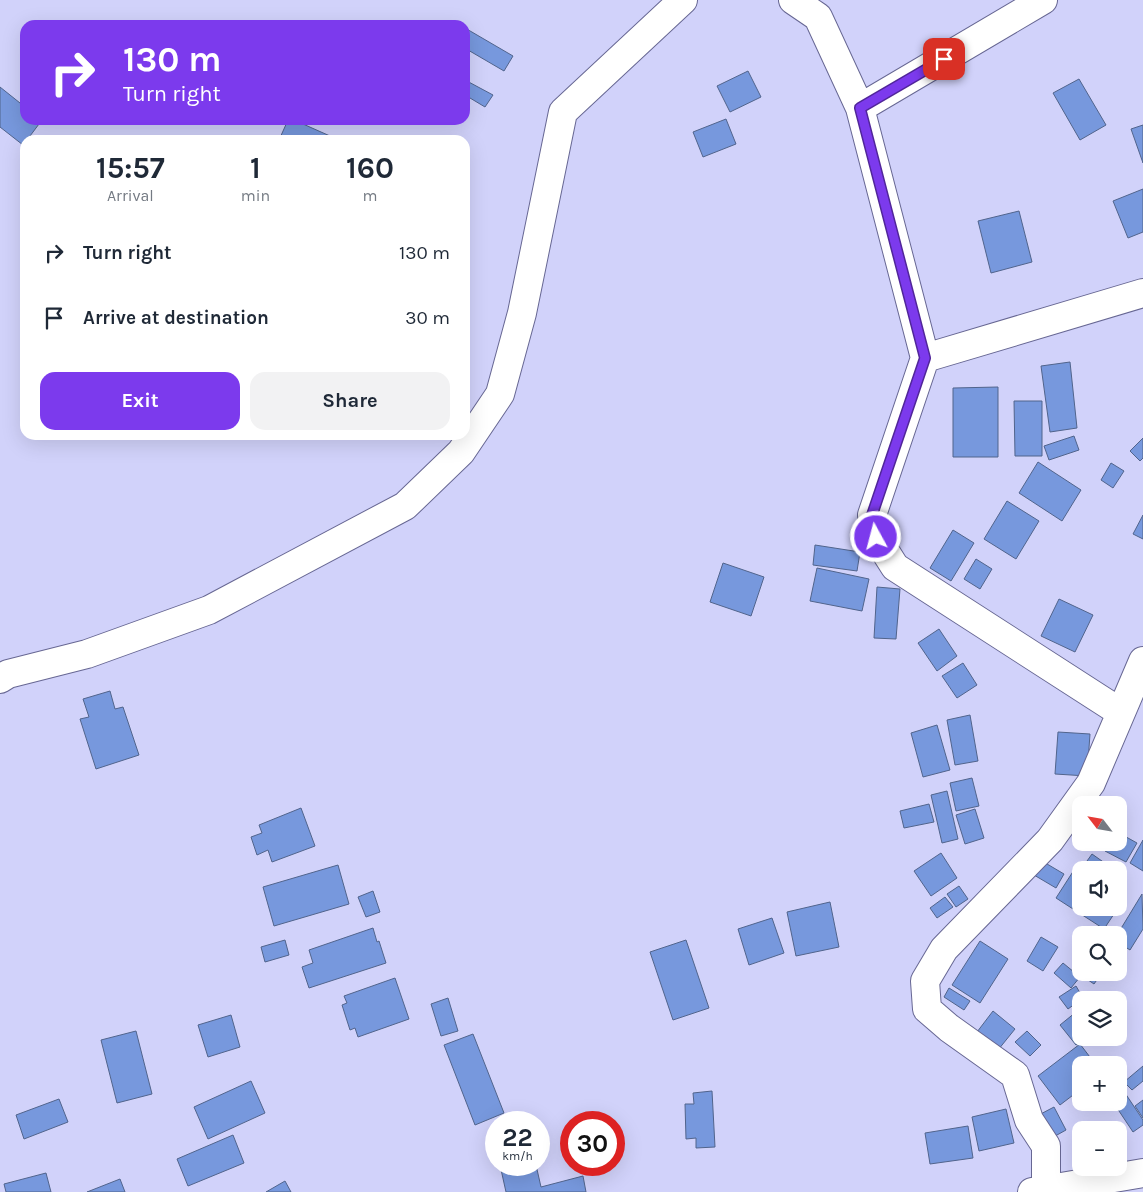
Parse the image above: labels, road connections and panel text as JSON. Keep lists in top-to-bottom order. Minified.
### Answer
{"north":"top left","page":{"turn":["130 m","Turn right"],"eta":["15:57","Arrival","1","min","160","m"],"list":[{"name":"Turn right","value":"130 m"},{"name":"Arrive at destination","value":"30 m"}],"buttons":["Exit","Share"],"map_buttons":["+","−"],"speed":"22 km/h","limit":"30"}}
